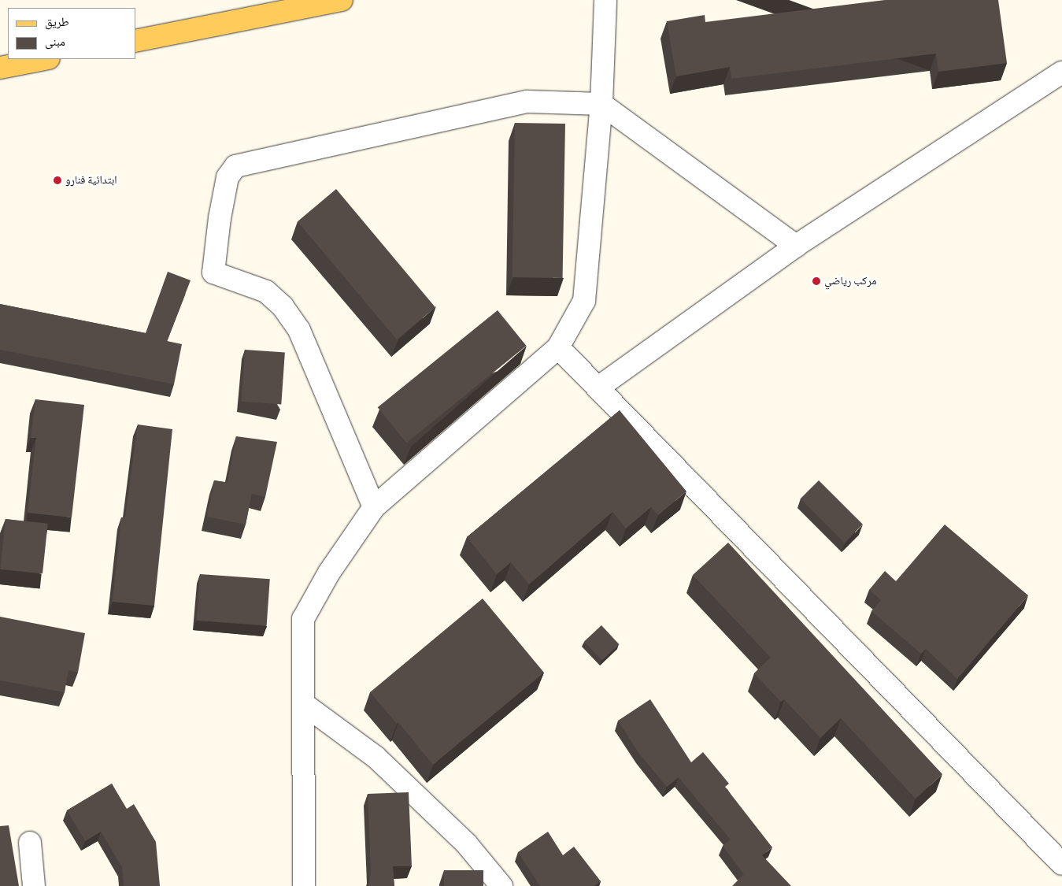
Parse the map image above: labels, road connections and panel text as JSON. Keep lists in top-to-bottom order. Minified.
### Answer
{"places":["ابتدائية فنارو","مركب رياضي"],"legend":["طريق","مبنى"]}
